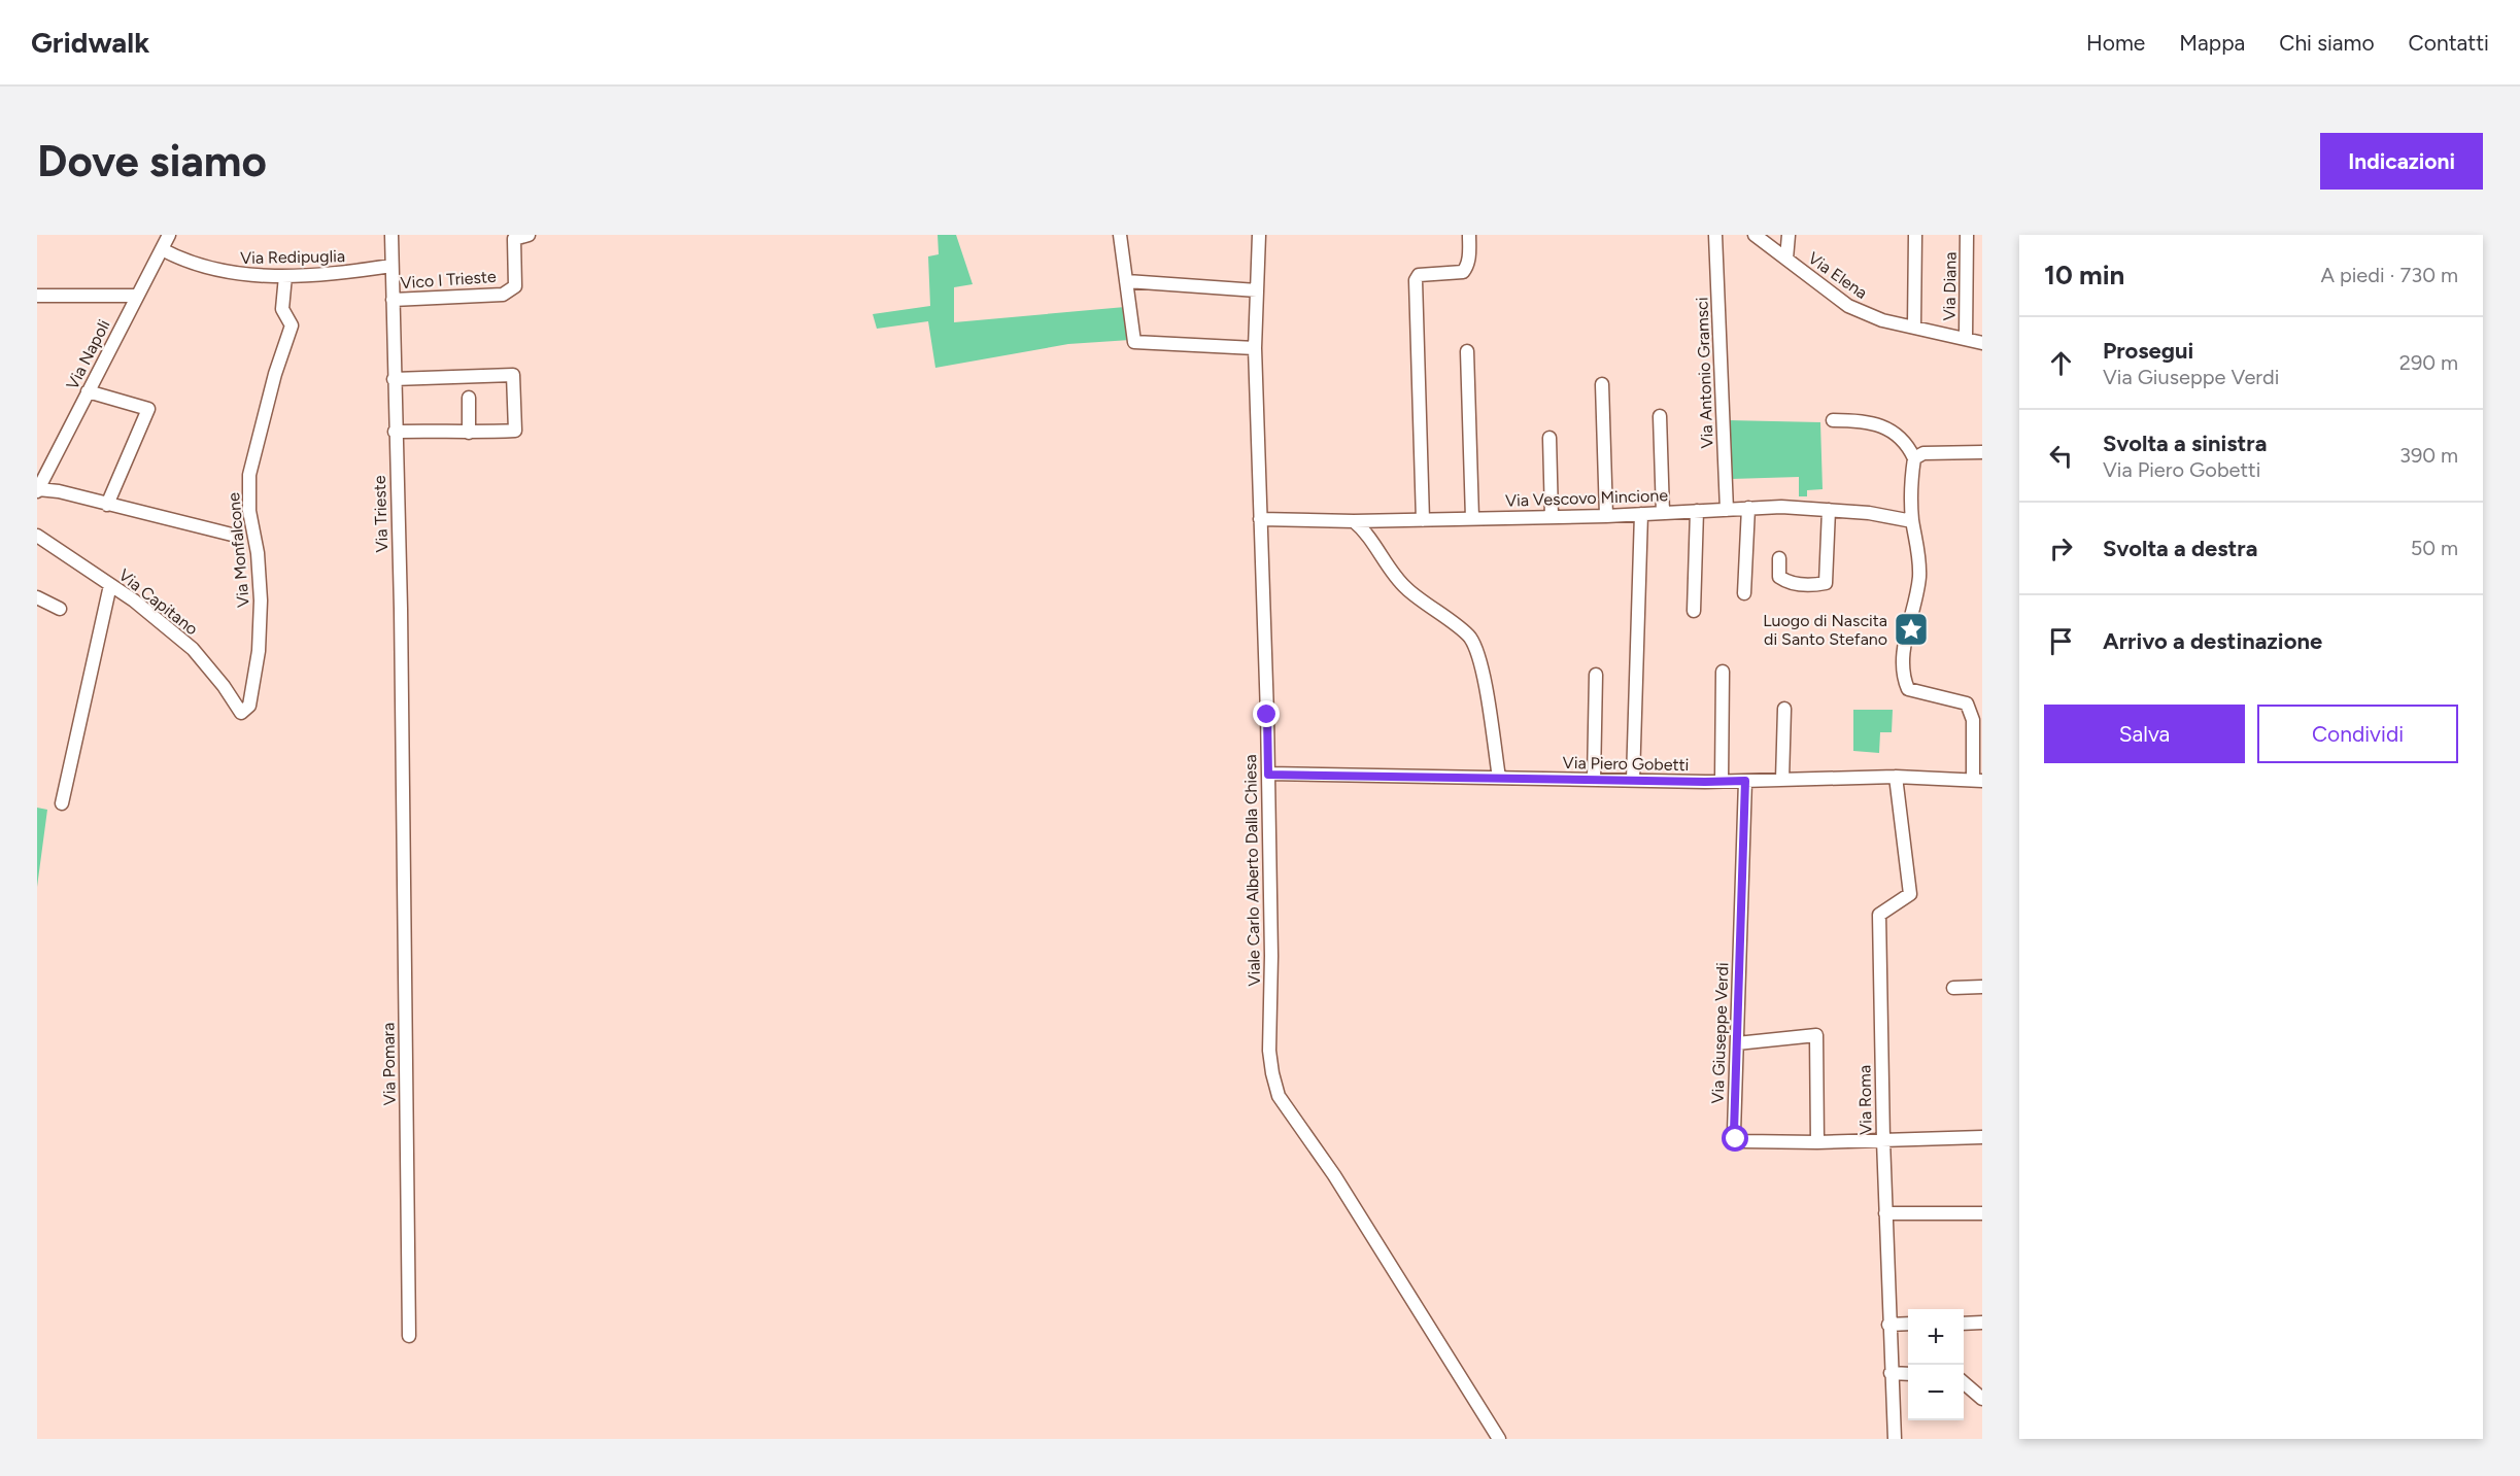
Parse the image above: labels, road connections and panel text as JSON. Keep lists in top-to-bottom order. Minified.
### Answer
{"streets":{"street":["Via Redipuglia","Via Elena","Vico I Trieste","Via Diana","Via Napoli","Via Antonio Gramsci","Via Vescovo Mincione","Via Trieste","Via Monfalcone","Via Capitano","Via Piero Gobetti","Viale Carlo Alberto Dalla Chiesa","Via Giuseppe Verdi","Via Pomara","Via Roma"]},"crossings":[["Via Redipuglia","Via Napoli"],["Via Redipuglia","Via Trieste"],["Via Redipuglia","Via Monfalcone"],["Via Elena","Via Diana"],["Vico I Trieste","Via Trieste"],["Via Antonio Gramsci","Via Vescovo Mincione"],["Via Vescovo Mincione","Viale Carlo Alberto Dalla Chiesa"],["Via Trieste","Via Pomara"],["Via Monfalcone","Via Capitano"],["Via Piero Gobetti","Viale Carlo Alberto Dalla Chiesa"],["Via Piero Gobetti","Via Giuseppe Verdi"],["Via Piero Gobetti","Via Roma"],["Via Giuseppe Verdi","Via Roma"]],"places":{"place":["Luogo di Nascita di Santo Stefano"]},"page":{"header":"Gridwalk","nav":["Home","Mappa","Chi siamo","Contatti"],"buttons":["Indicazioni",["Salva","Condividi"]],"title":"Dove siamo","heading":["10 min","A piedi · 730 m"],"list":[["Prosegui","Via Giuseppe Verdi","290 m"],["Svolta a sinistra","Via Piero Gobetti","390 m"],["Svolta a destra","50 m"],"Arrivo a destinazione"],"map_buttons":["+","−"]}}
